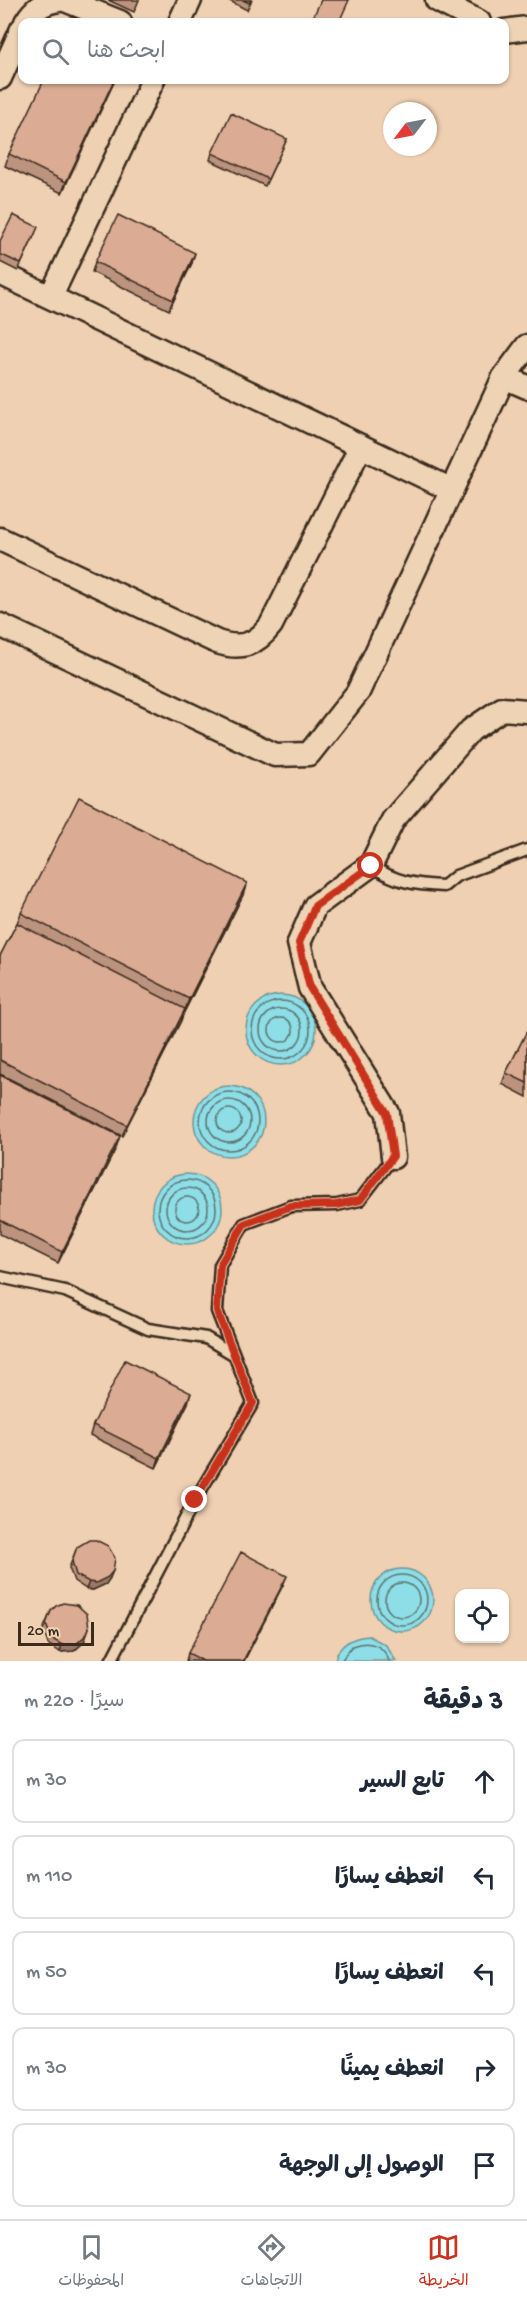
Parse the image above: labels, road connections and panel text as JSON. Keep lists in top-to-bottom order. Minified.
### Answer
{"scale_bar":"20 m","north":"bottom left","page":{"search":"ابحث هنا","scale":"20 m","heading":["3 دقيقة","سيرًا · 220 m"],"list":[["تابع السير","30 m"],["انعطف يسارًا","110 m"],["انعطف يسارًا","50 m"],["انعطف يمينًا","30 m"],"الوصول إلى الوجهة"],"nav":["الخريطة","الاتجاهات","المحفوظات"]}}
